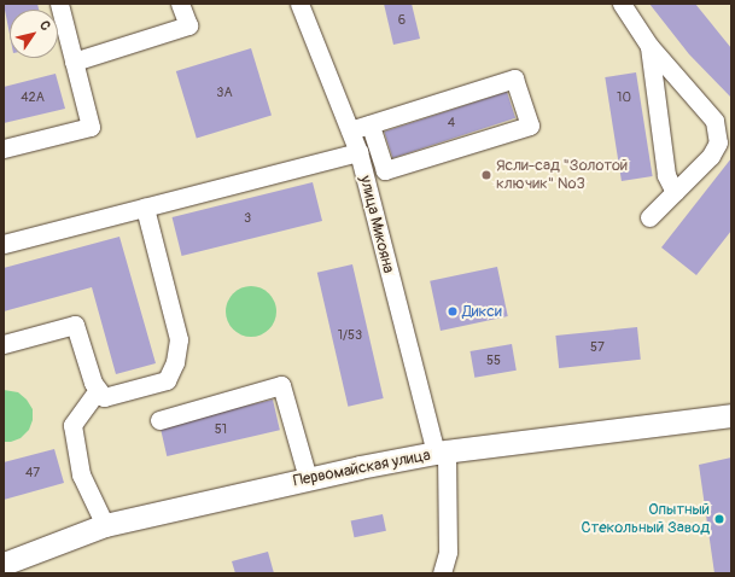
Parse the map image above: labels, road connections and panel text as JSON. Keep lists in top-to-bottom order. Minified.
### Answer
{"streets":{"main road":["Первомайская улица"],"street":["улица Микояна"]},"crossings":[["улица Микояна","Первомайская улица"]],"places":["Ясли-сад \"Золотой ключик\" №3","Дикси","Опытный Стекольный Завод"],"house_numbers":["6","3А","42А","10","4","3","1/53","57","55","51","47"],"north":"top right"}
